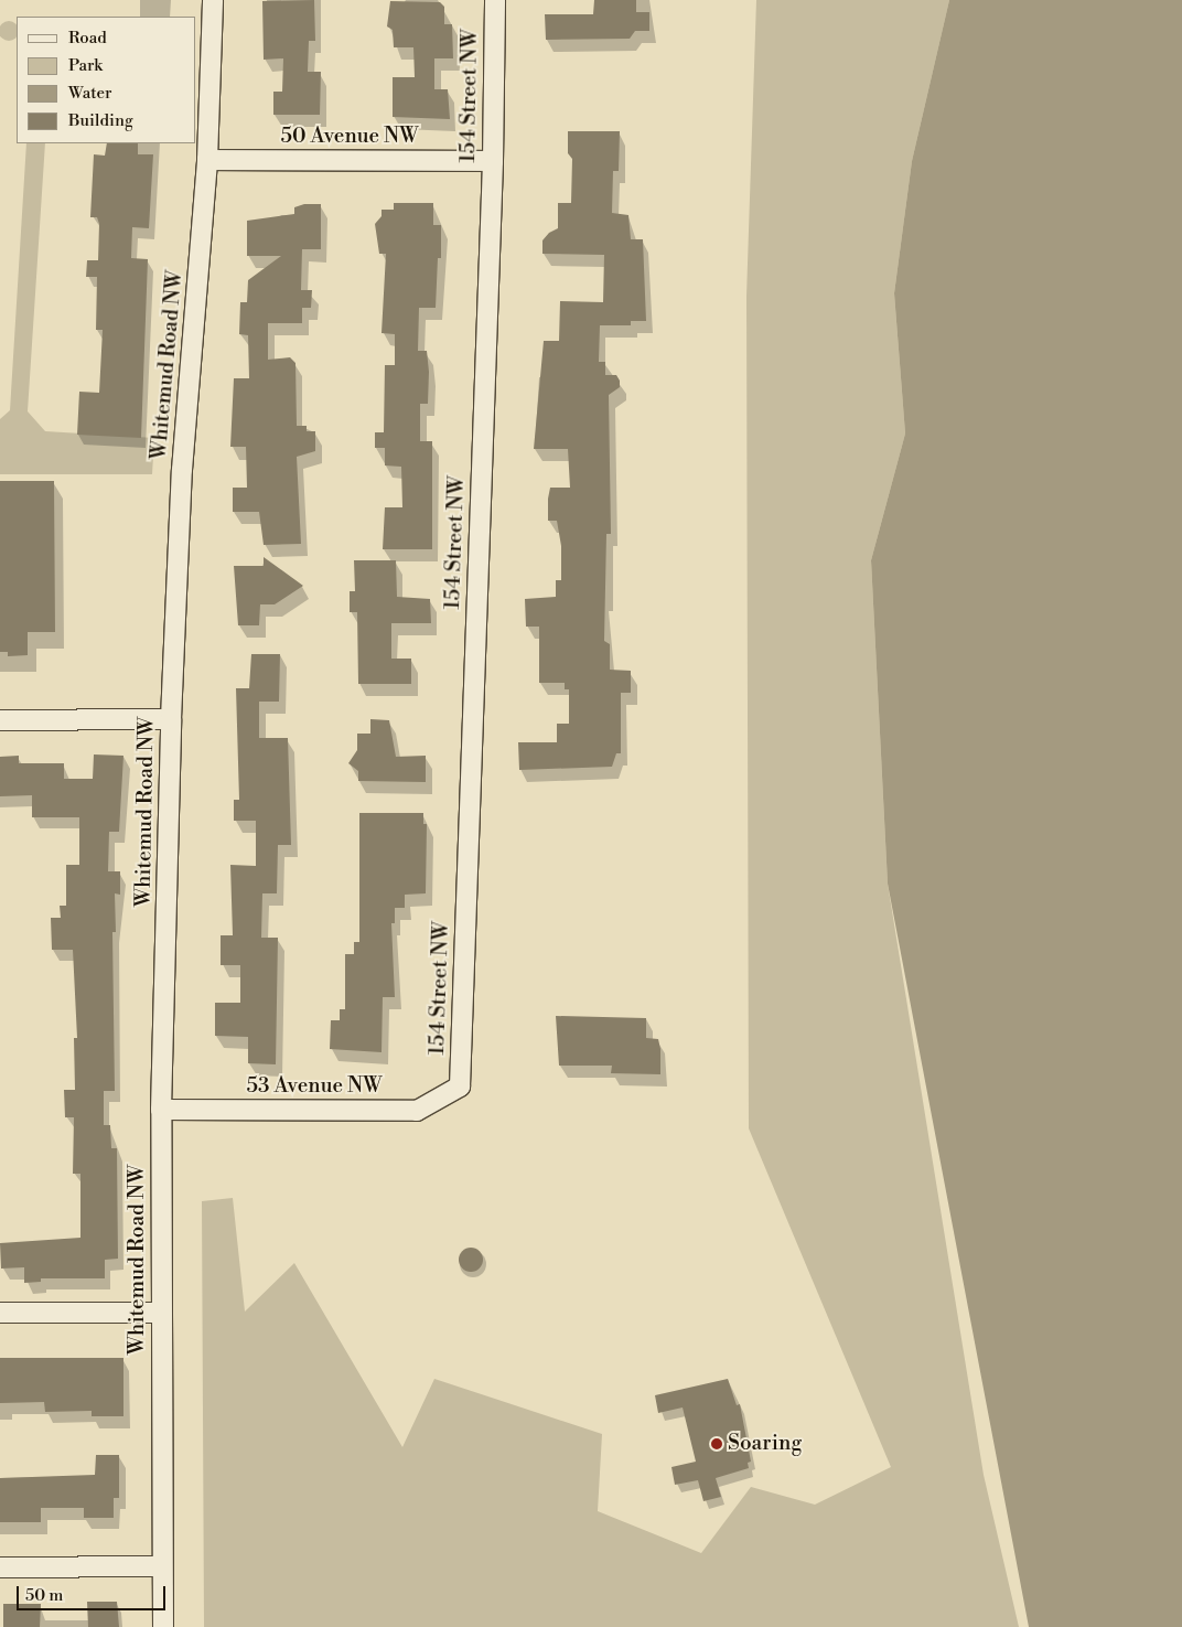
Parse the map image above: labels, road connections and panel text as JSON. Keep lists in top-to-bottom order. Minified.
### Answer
{"streets":{"street":["154 Street NW","50 Avenue NW","Whitemud Road NW","53 Avenue NW"]},"crossings":[["154 Street NW","50 Avenue NW"],["154 Street NW","53 Avenue NW"],["50 Avenue NW","Whitemud Road NW"],["Whitemud Road NW","53 Avenue NW"]],"places":["Soaring"],"legend":["Road","Park","Water","Building"],"scale_bar":"50 m"}
